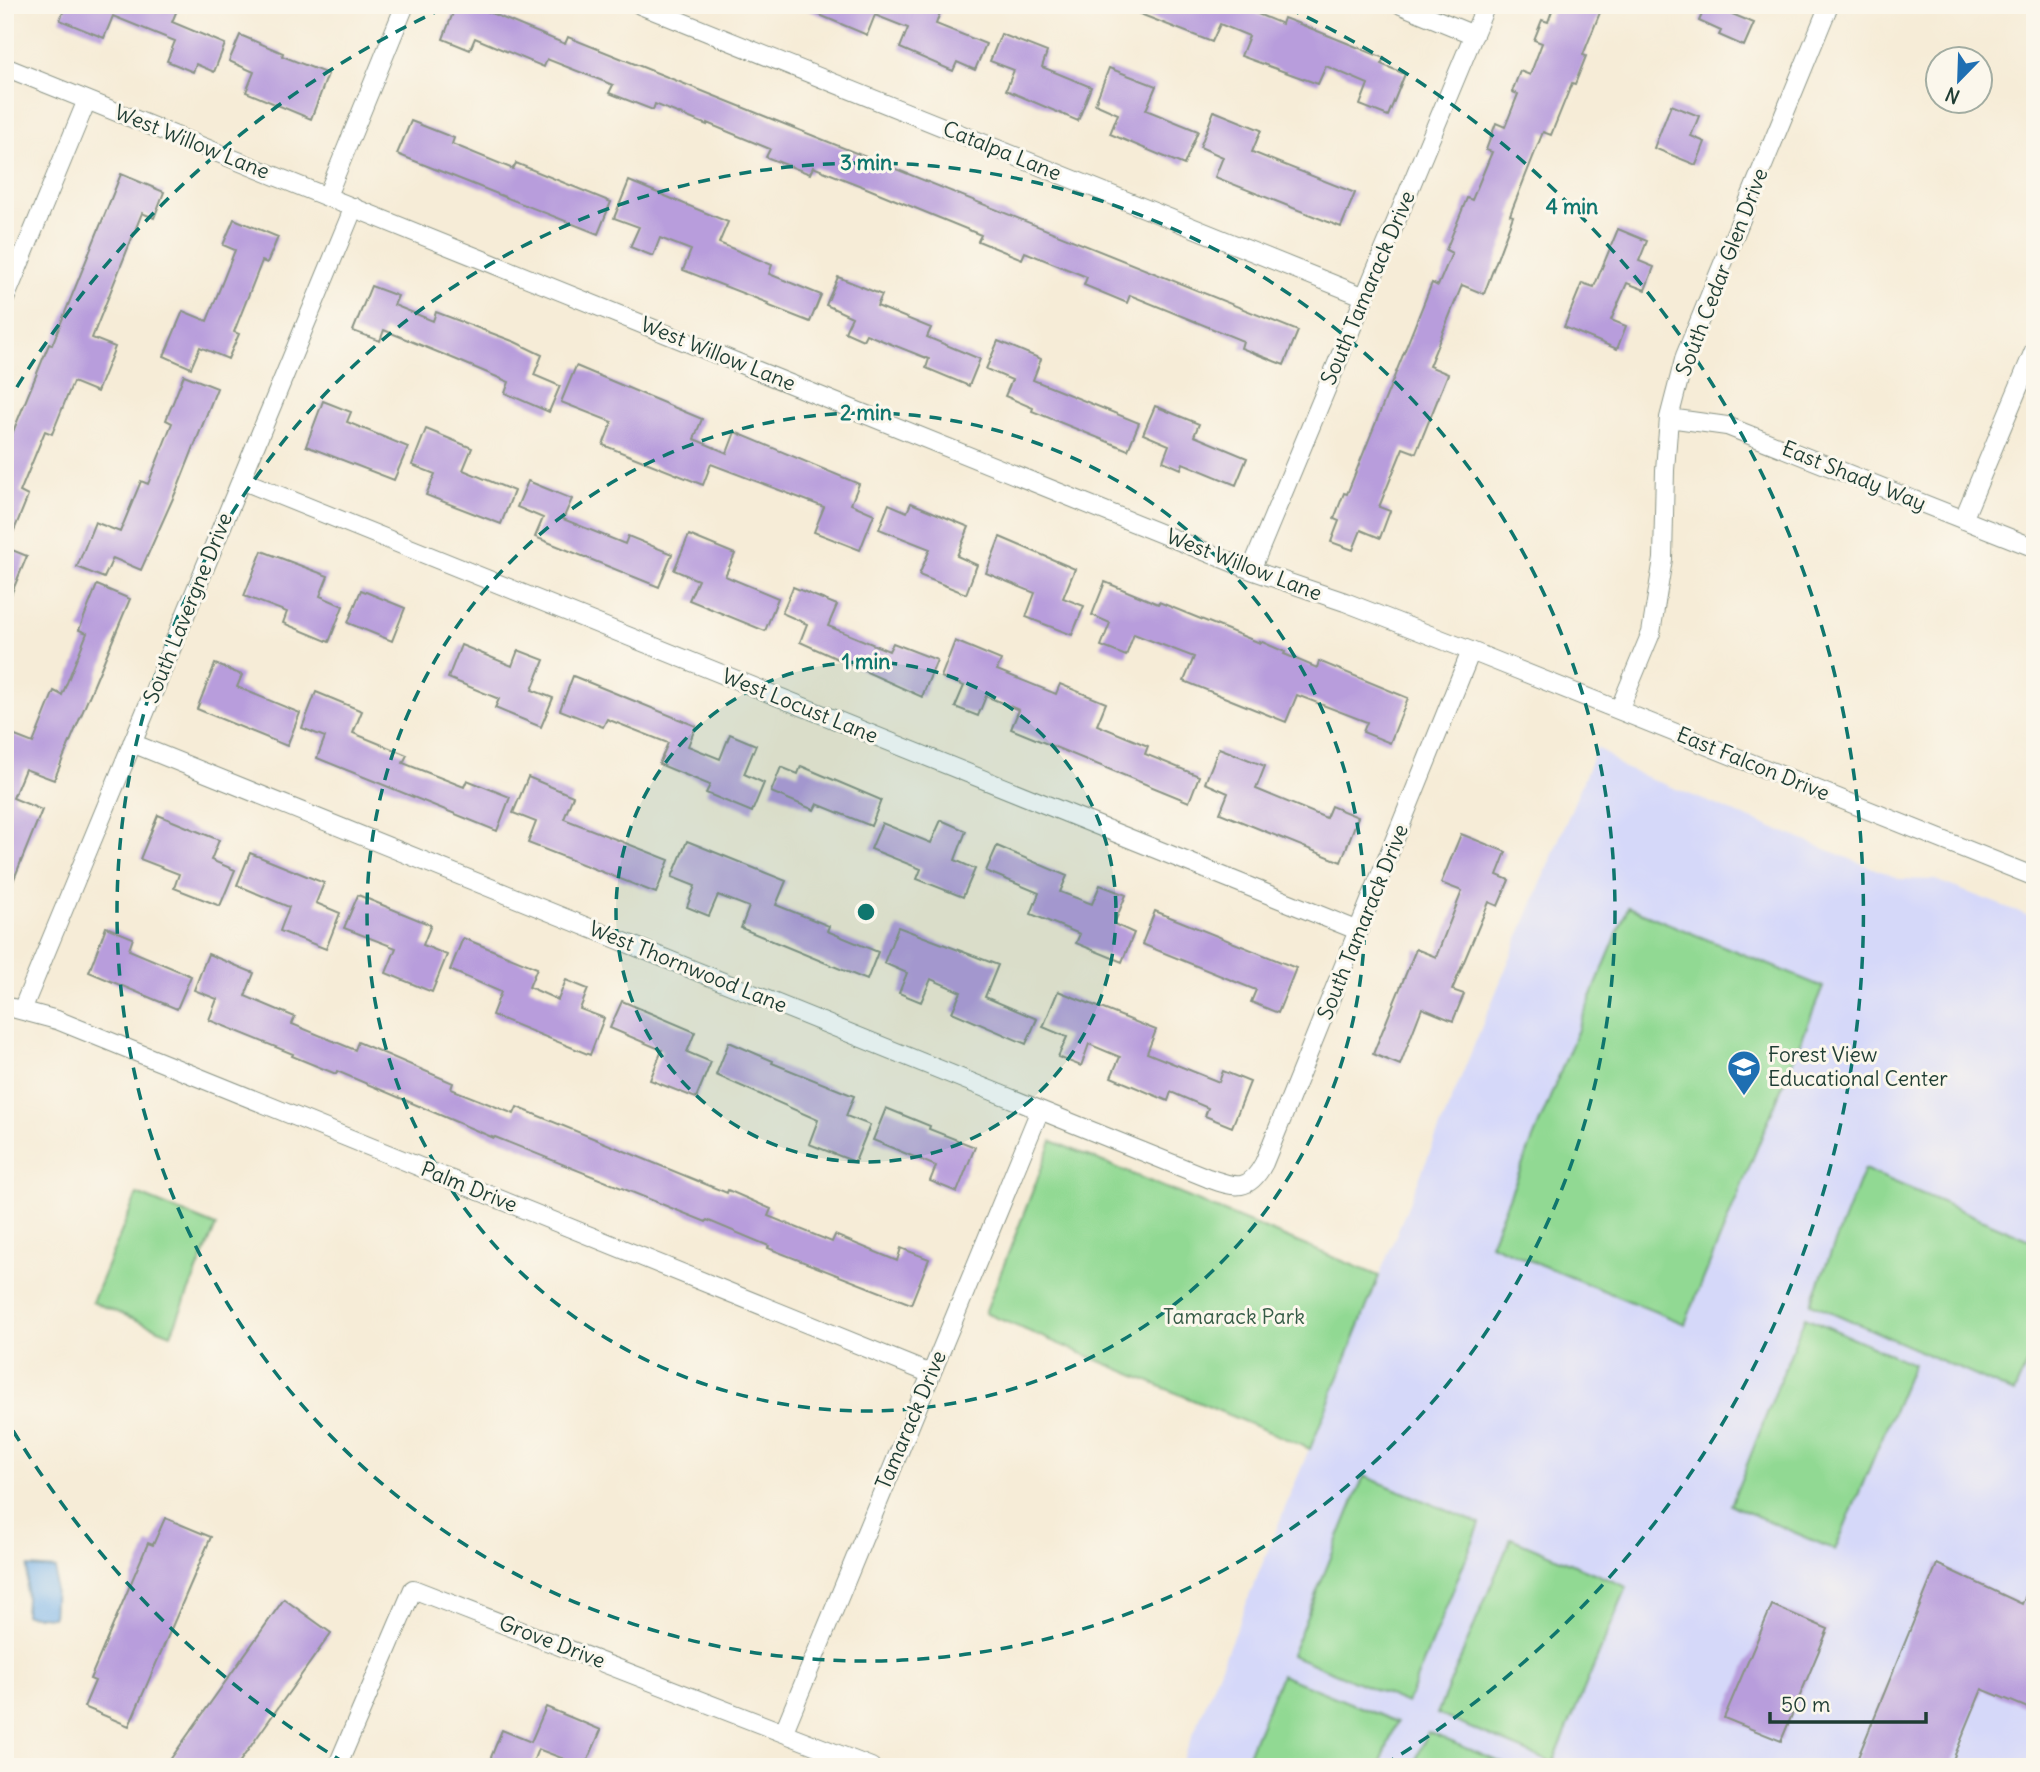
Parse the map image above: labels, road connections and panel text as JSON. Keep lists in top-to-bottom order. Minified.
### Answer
{"streets":{"street":["West Willow Lane","Catalpa Lane","South Cedar Glen Drive","South Tamarack Drive","East Shady Way","South Lavergne Drive","West Locust Lane","East Falcon Drive","West Thornwood Lane","Palm Drive","Tamarack Drive","Grove Drive"]},"crossings":[["West Willow Lane","South Tamarack Drive"],["West Willow Lane","South Lavergne Drive"],["West Willow Lane","East Falcon Drive"],["Catalpa Lane","South Tamarack Drive"],["South Cedar Glen Drive","East Shady Way"],["South Cedar Glen Drive","East Falcon Drive"],["South Tamarack Drive","West Locust Lane"],["South Tamarack Drive","East Falcon Drive"],["South Tamarack Drive","West Thornwood Lane"],["South Lavergne Drive","West Locust Lane"],["South Lavergne Drive","West Thornwood Lane"],["South Lavergne Drive","Palm Drive"],["West Thornwood Lane","Tamarack Drive"],["Palm Drive","Tamarack Drive"],["Tamarack Drive","Grove Drive"]],"parks":["Tamarack Park"],"places":{"school or university":["Forest View Educational Center"]},"scale_bar":"50 m","north":"bottom left","rings":["3 min","4 min","2 min","1 min"]}
